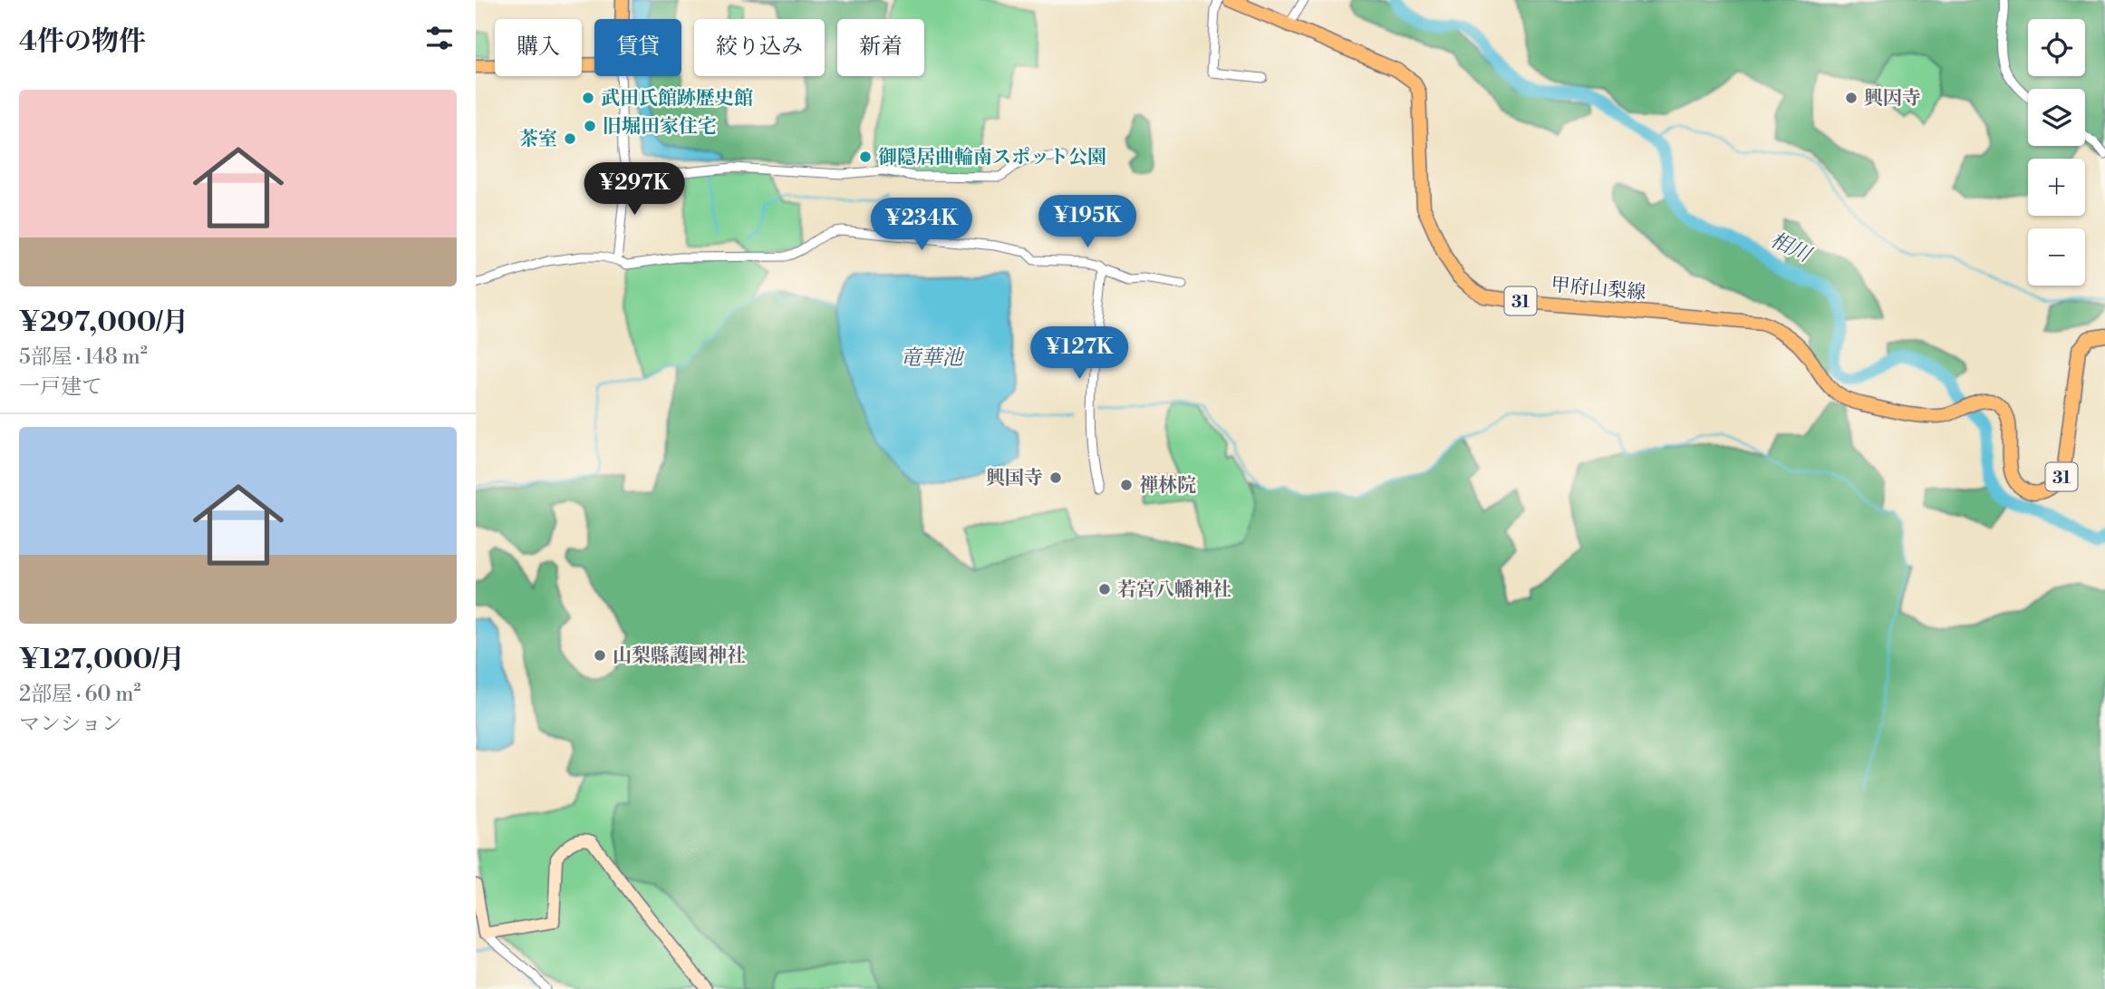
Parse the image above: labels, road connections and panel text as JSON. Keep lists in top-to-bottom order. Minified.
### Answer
{"streets":{"main road":["甲府山梨線","31"]},"water":["相川","竜華池"],"places":["武田氏館跡歴史館","興因寺","旧堀田家住宅","茶室","御隠居曲輪南スポット公園","興国寺","禅林院","若宮八幡神社","山梨縣護國神社"],"page":{"heading":"4件の物件","map_buttons":["+","−"],"chip":["購入","賃貸","絞り込み","新着"],"list":[{"name":"¥297,000/月","note":"5部屋 · 148 m² · 一戸建て"},{"name":"¥127,000/月","note":"2部屋 · 60 m² · マンション"}],"price":["¥297K","¥195K","¥234K","¥127K"]}}
